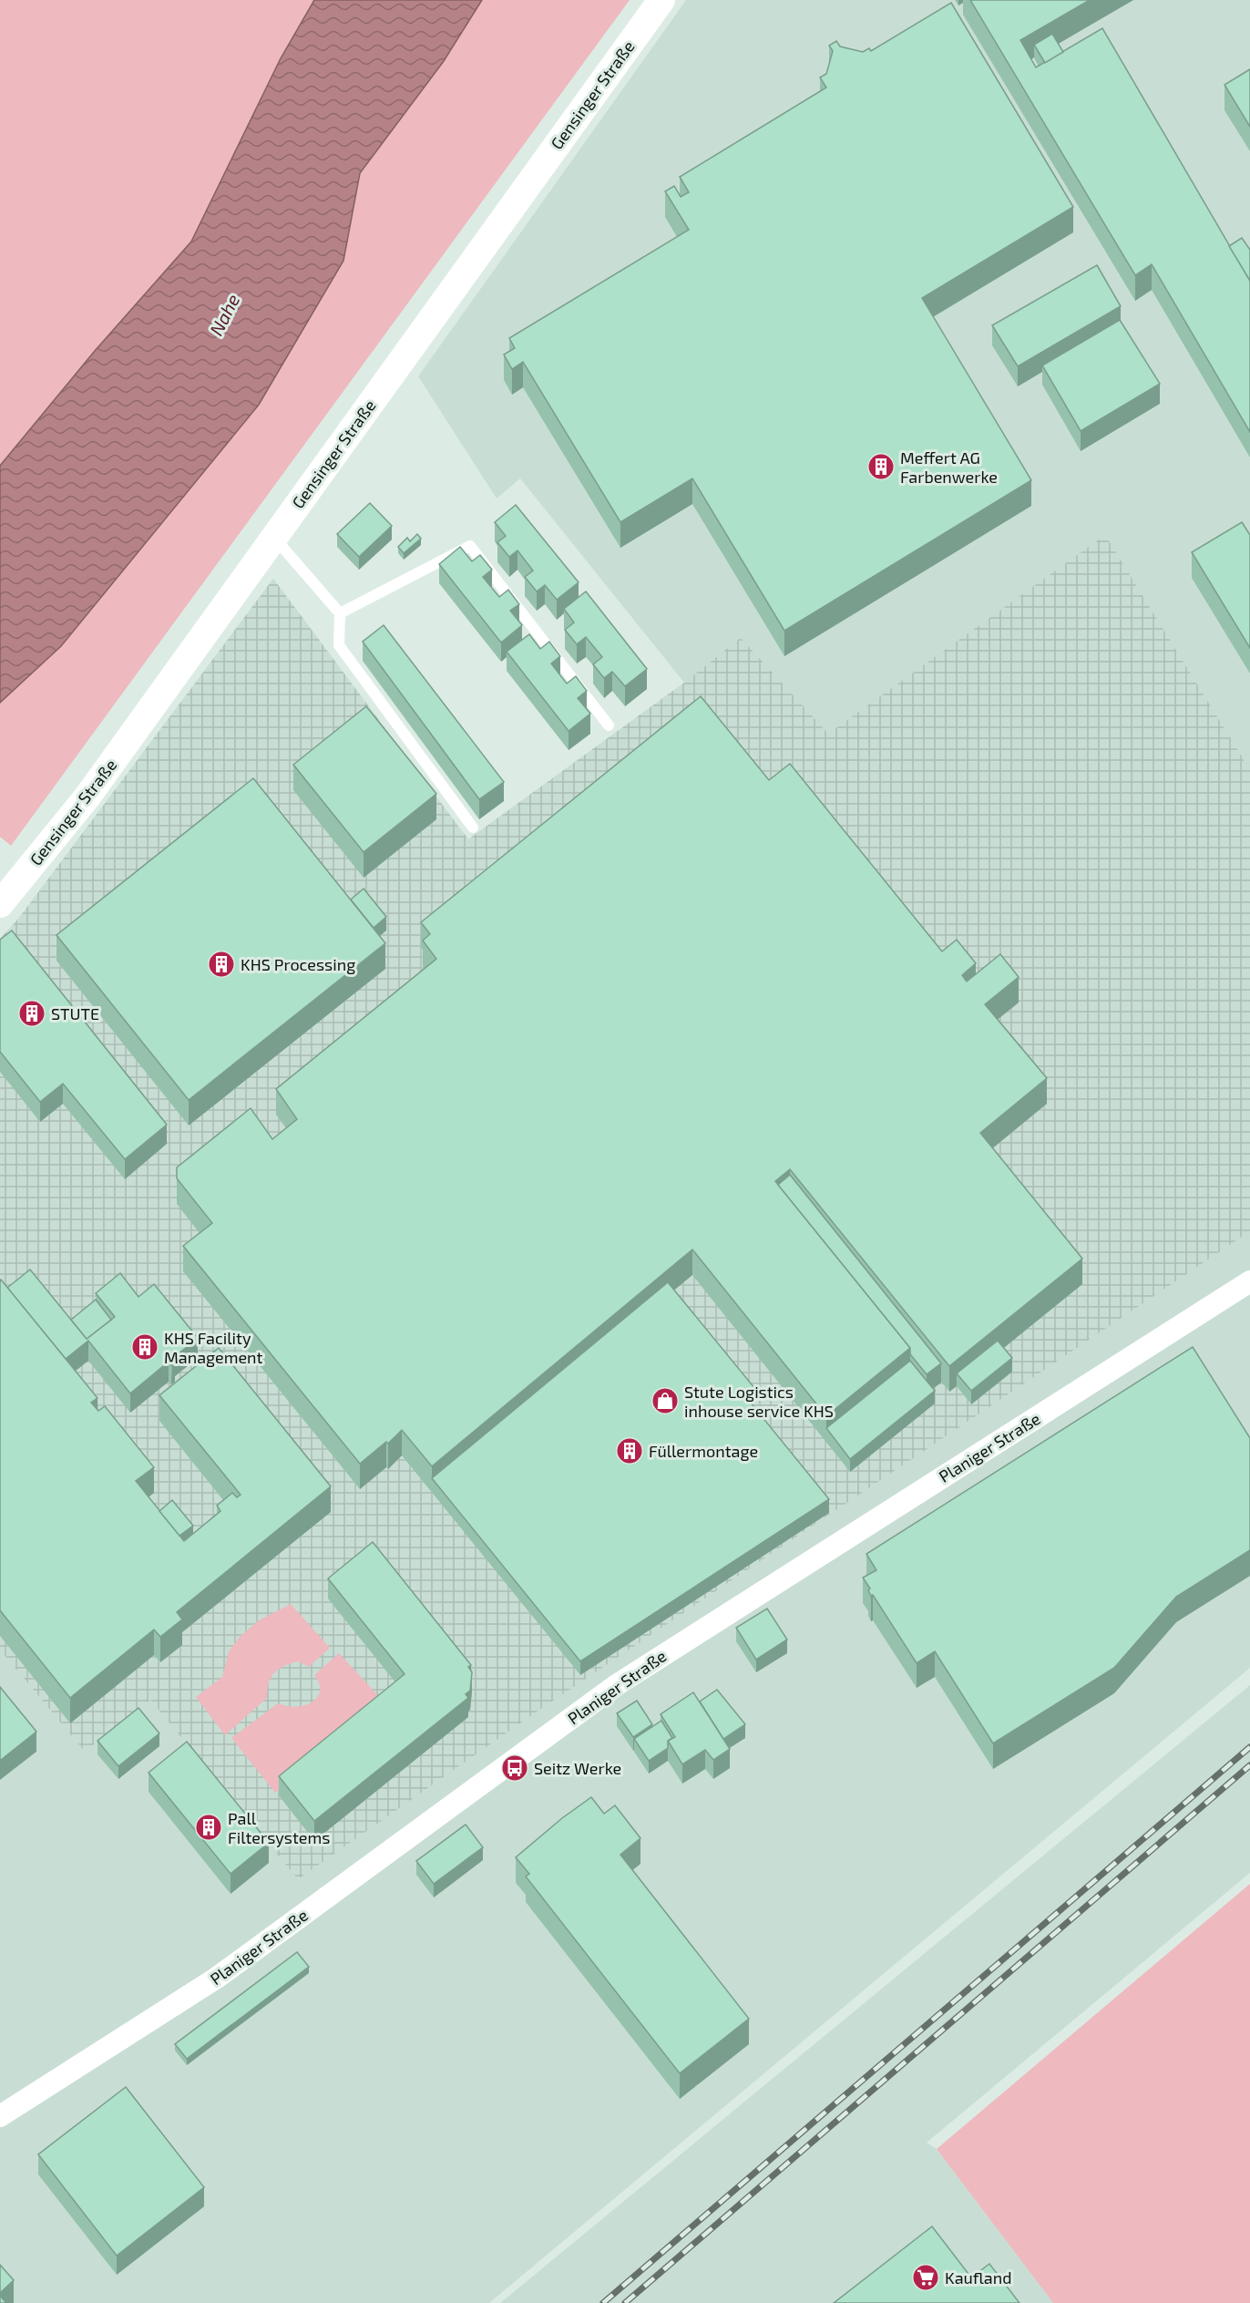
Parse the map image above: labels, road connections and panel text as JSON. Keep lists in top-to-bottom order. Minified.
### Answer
{"streets":{"street":["Gensinger Straße","Planiger Straße"]},"water":["Nahe"],"places":{"building":["Meffert AG Farbenwerke","KHS Processing","STUTE","KHS Facility Management","Füllermontage","Pall Filtersystems"],"shop":["Stute Logistics inhouse service KHS"],"bus stop":["Seitz Werke"],"supermarket":["Kaufland"]}}
